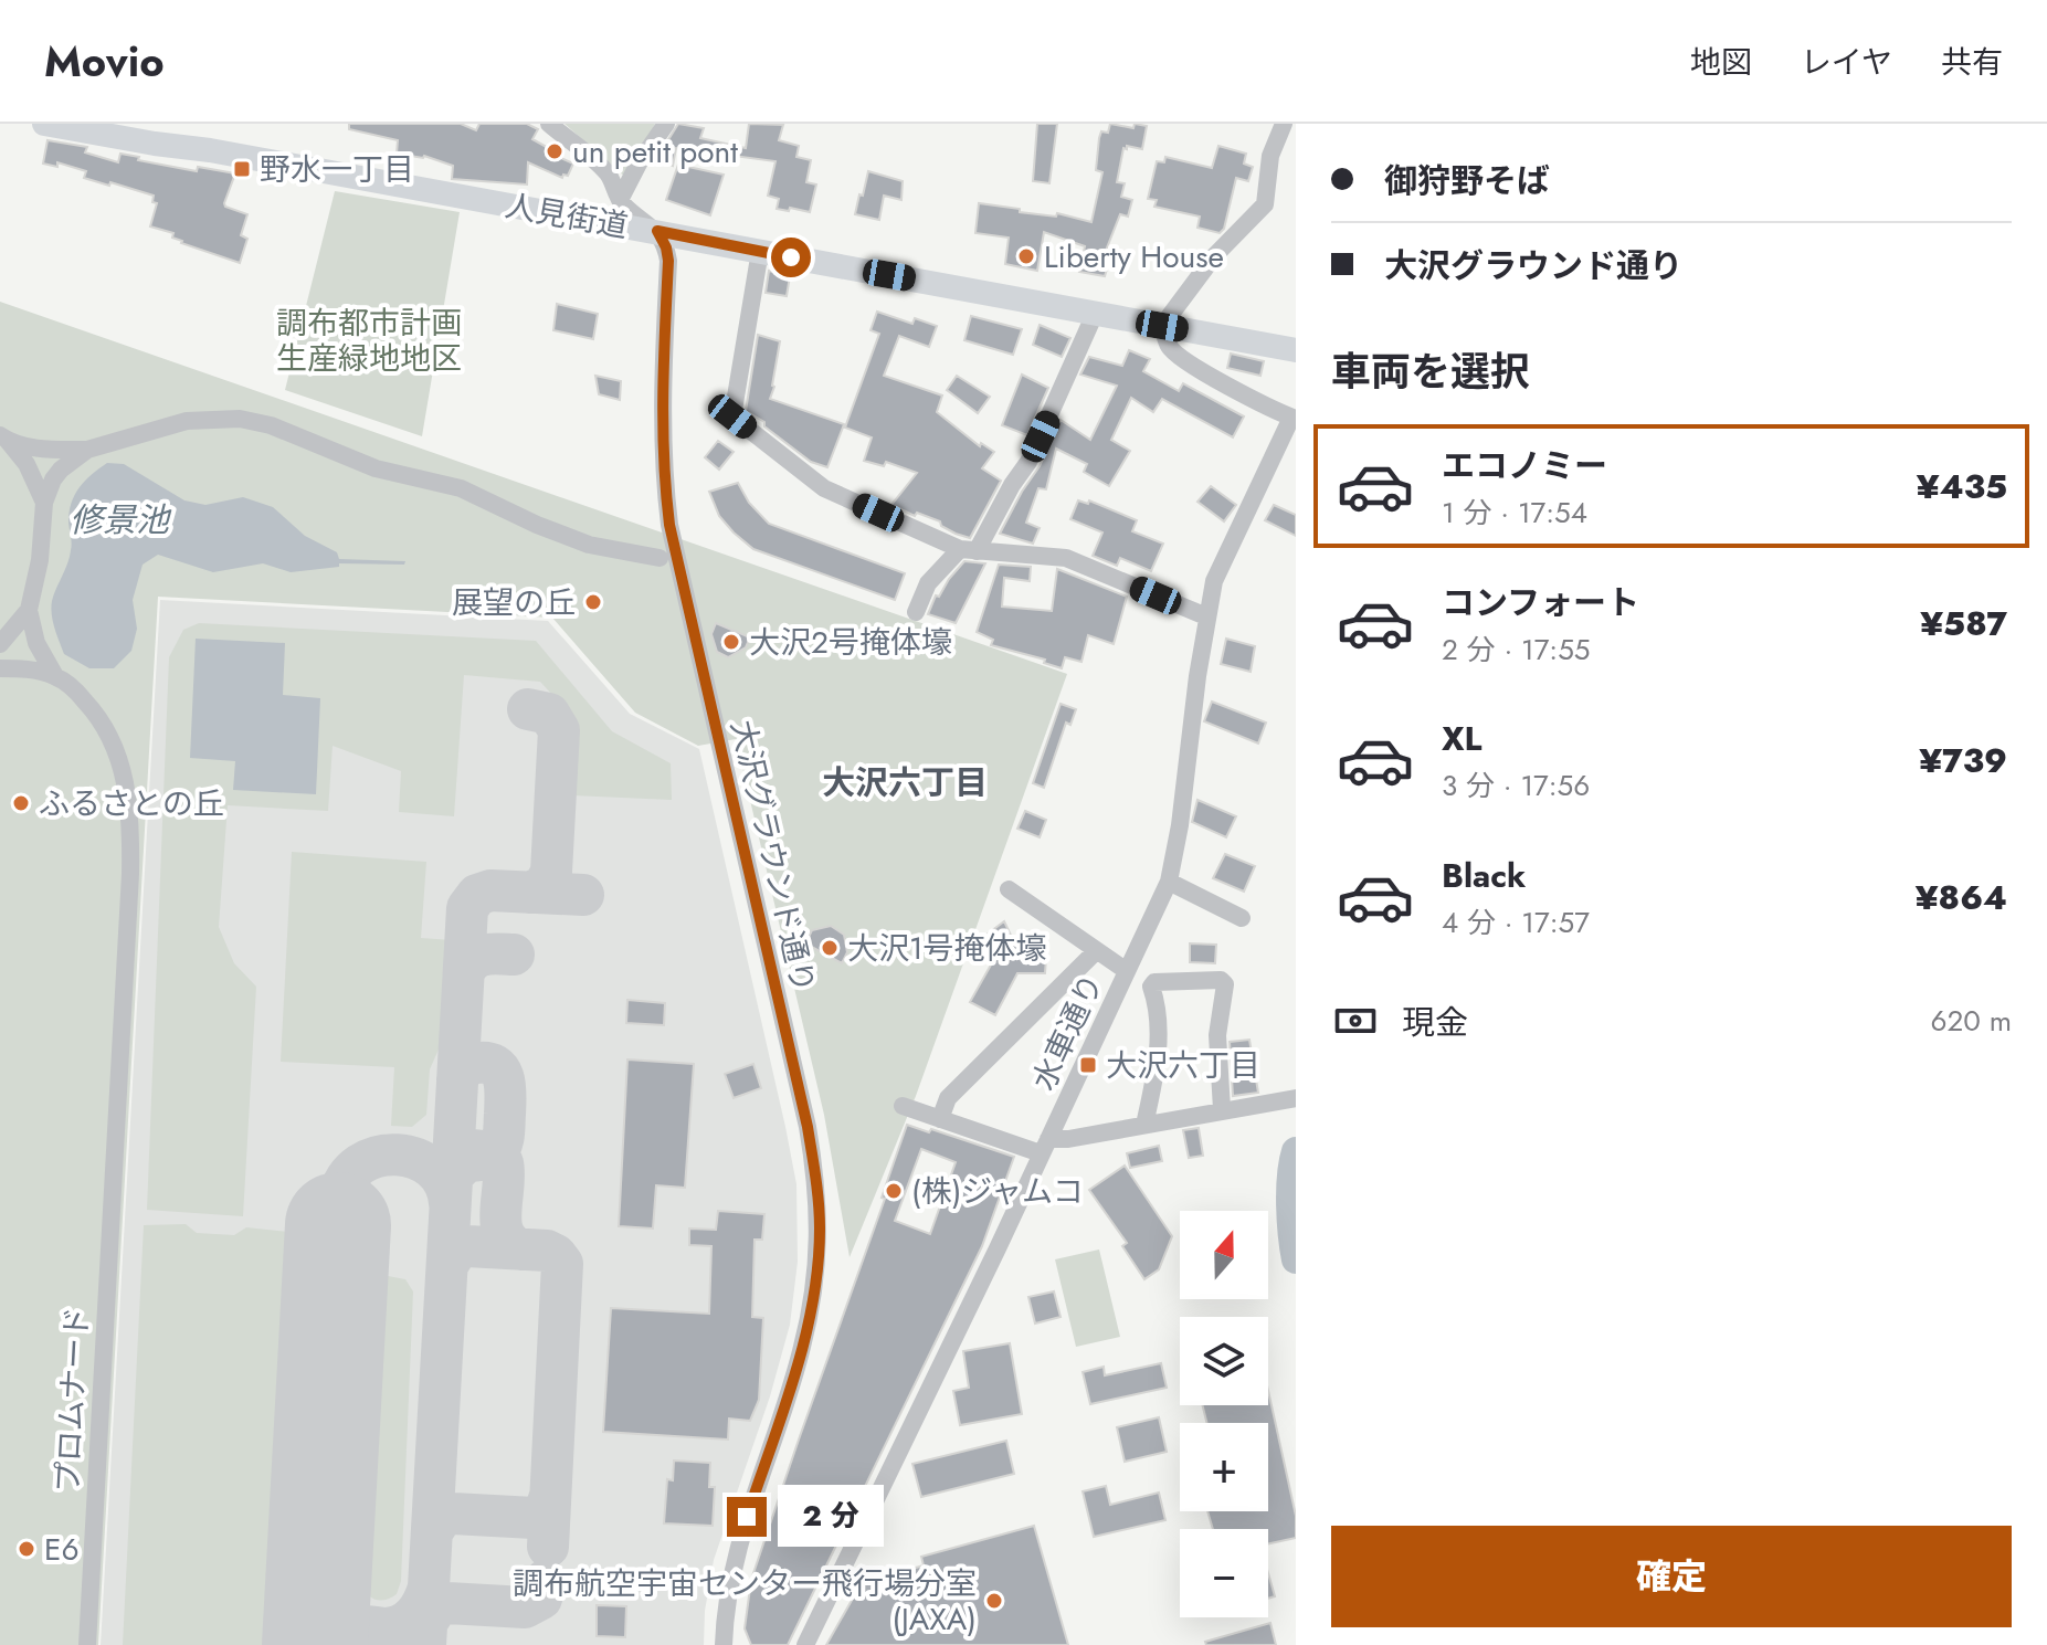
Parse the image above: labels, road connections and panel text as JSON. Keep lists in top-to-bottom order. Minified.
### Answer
{"streets":{"main road":["人見街道"],"street":["大沢グラウンド通り","水車通り","プロムナード"]},"crossings":[["人見街道","大沢グラウンド通り"]],"districts":["大沢六丁目"],"water":["修景池"],"parks":["調布都市計画 生産緑地地区"],"places":{"other":["un petit pont","Liberty House","展望の丘","大沢2号掩体壕","ふるさとの丘","大沢1号掩体壕","(株)ジャムコ","E6","調布航空宇宙センター飛行場分室 (JAXA)"],"transit":["野水一丁目","大沢六丁目"]},"north":"top","page":{"header":"Movio","nav":["地図","レイヤ","共有"],"banner":["御狩野そば","大沢グラウンド通り"],"heading":"車両を選択","list":[{"name":"エコノミー","note":"1 分 · 17:54","value":"¥435"},{"name":"コンフォート","note":"2 分 · 17:55","value":"¥587"},{"name":"XL","note":"3 分 · 17:56","value":"¥739"},{"name":"Black","note":"4 分 · 17:57","value":"¥864"}],"pay":["現金","620 m"],"map_buttons":["+","−"],"bubble":"2 分","buttons":"確定"}}
